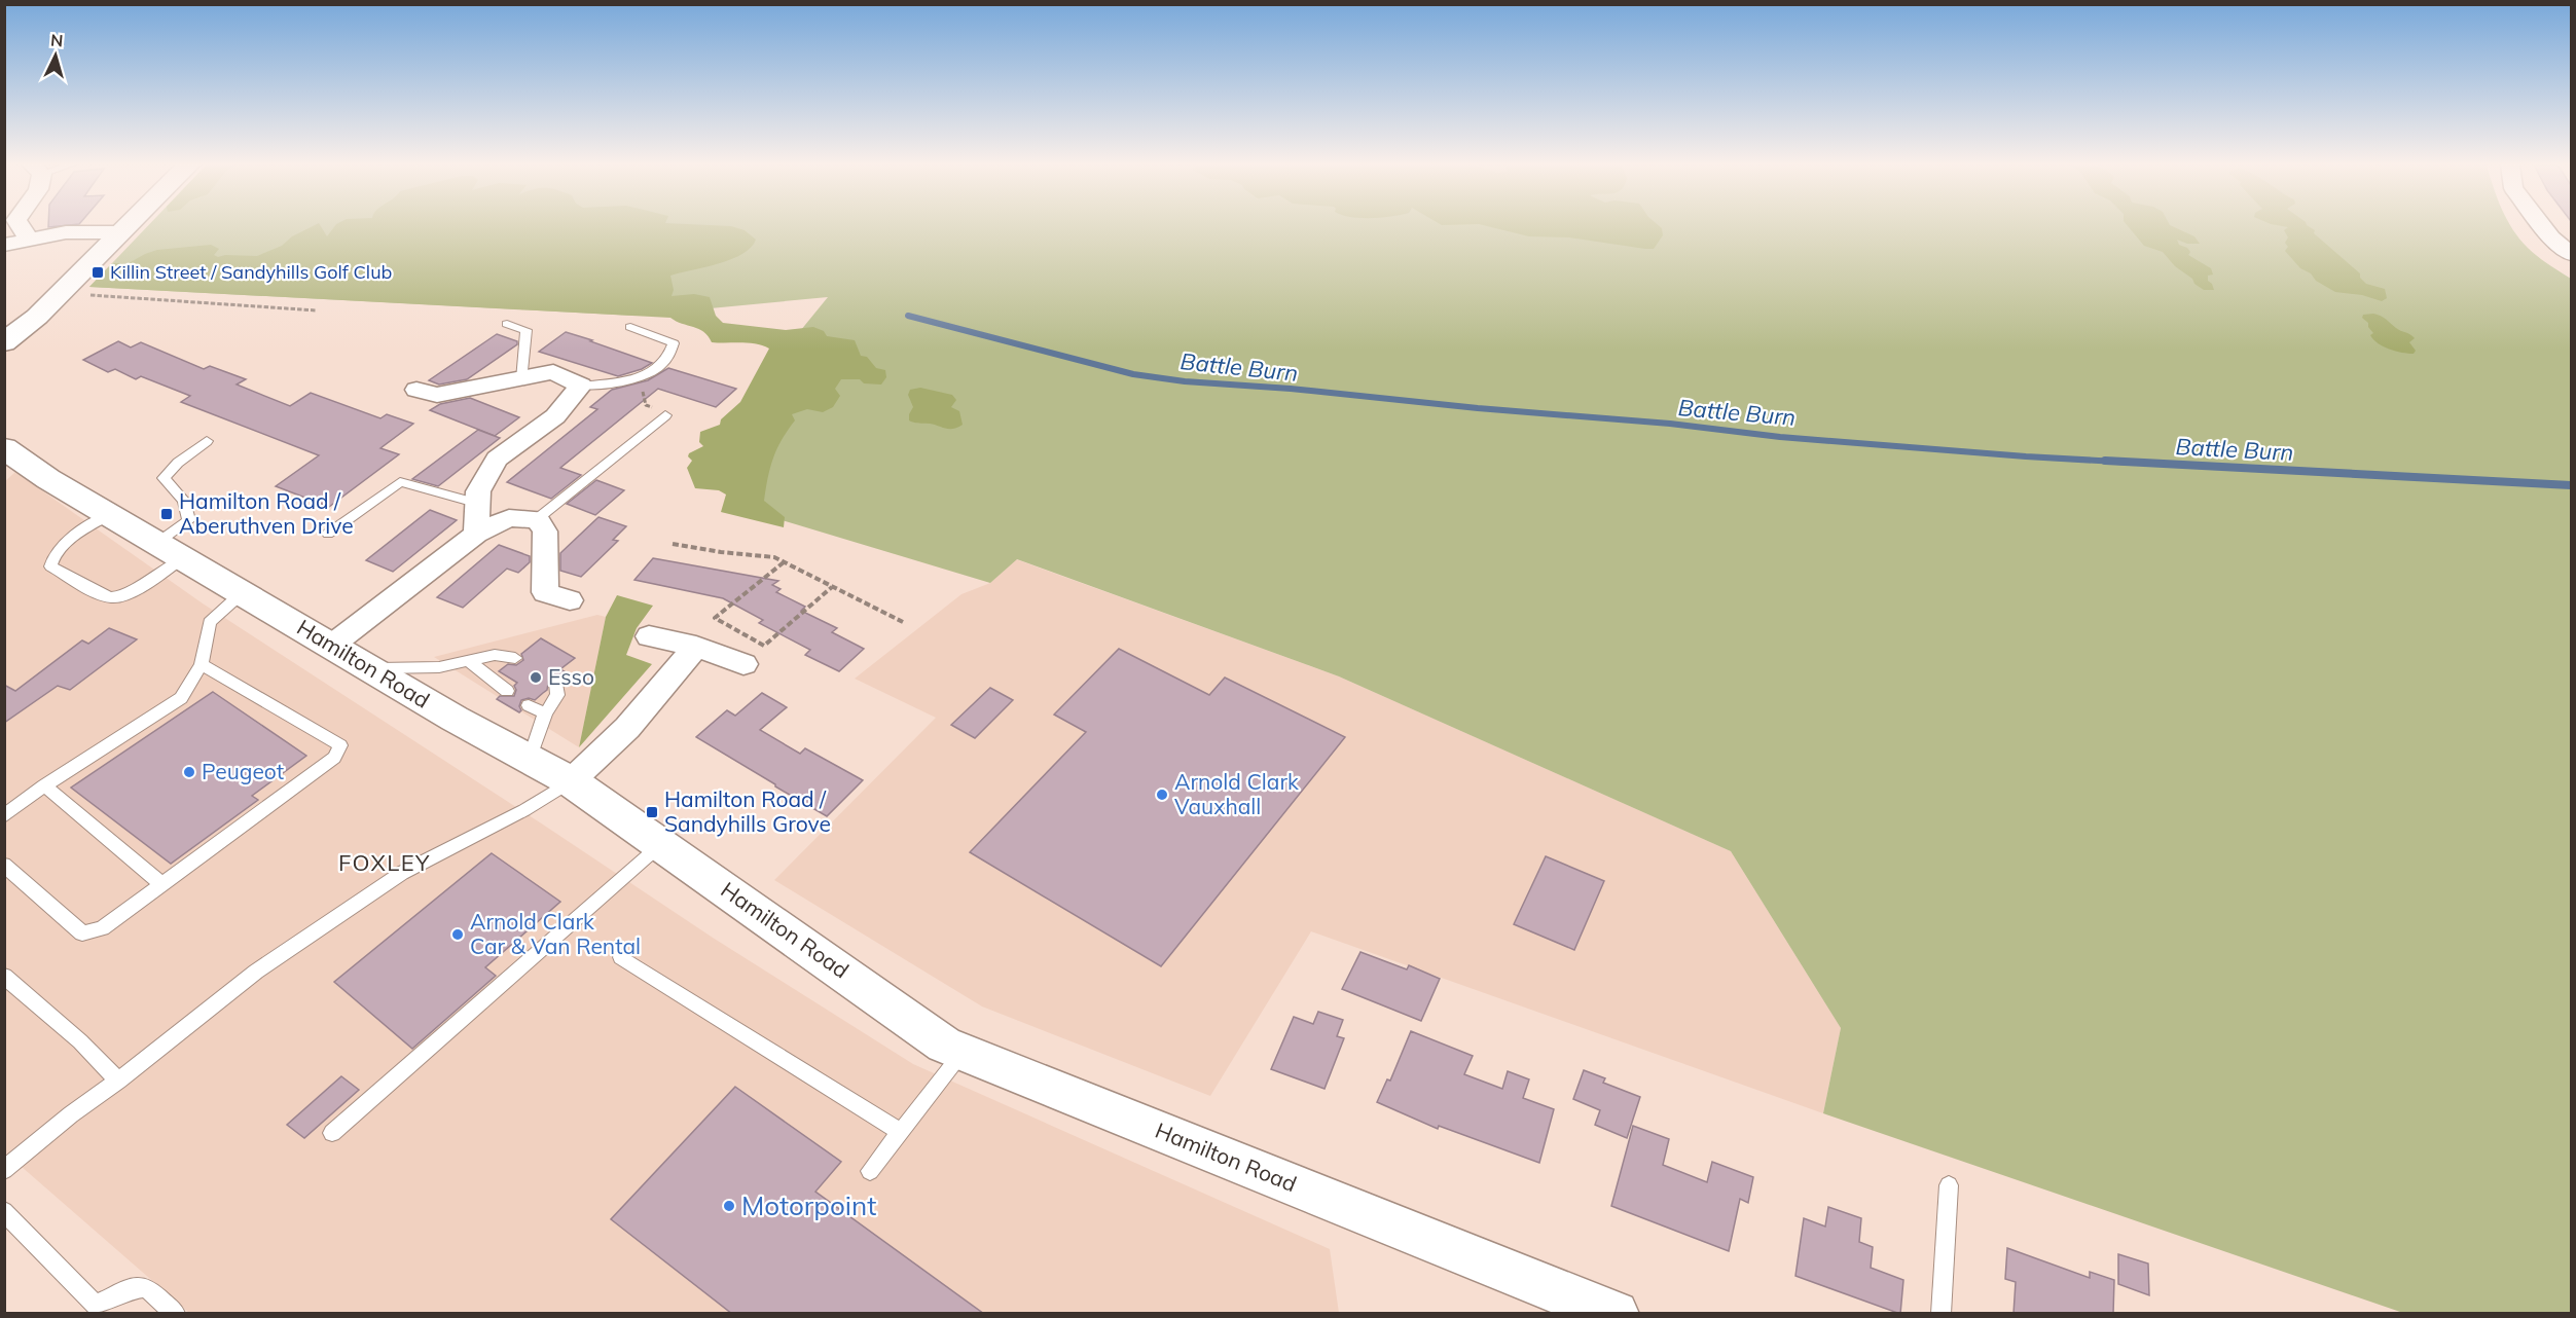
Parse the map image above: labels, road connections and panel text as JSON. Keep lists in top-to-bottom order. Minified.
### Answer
{"streets":{"street":["Hamilton Road"]},"districts":["FOXLEY"],"water":["Battle Burn"],"places":{"transit":["Killin Street / Sandyhills Golf Club","Hamilton Road / Aberuthven Drive","Hamilton Road / Sandyhills Grove"],"other":["Esso","Peugeot","Arnold Clark Vauxhall","Arnold Clark Car & Van Rental","Motorpoint"]},"north":"top"}
